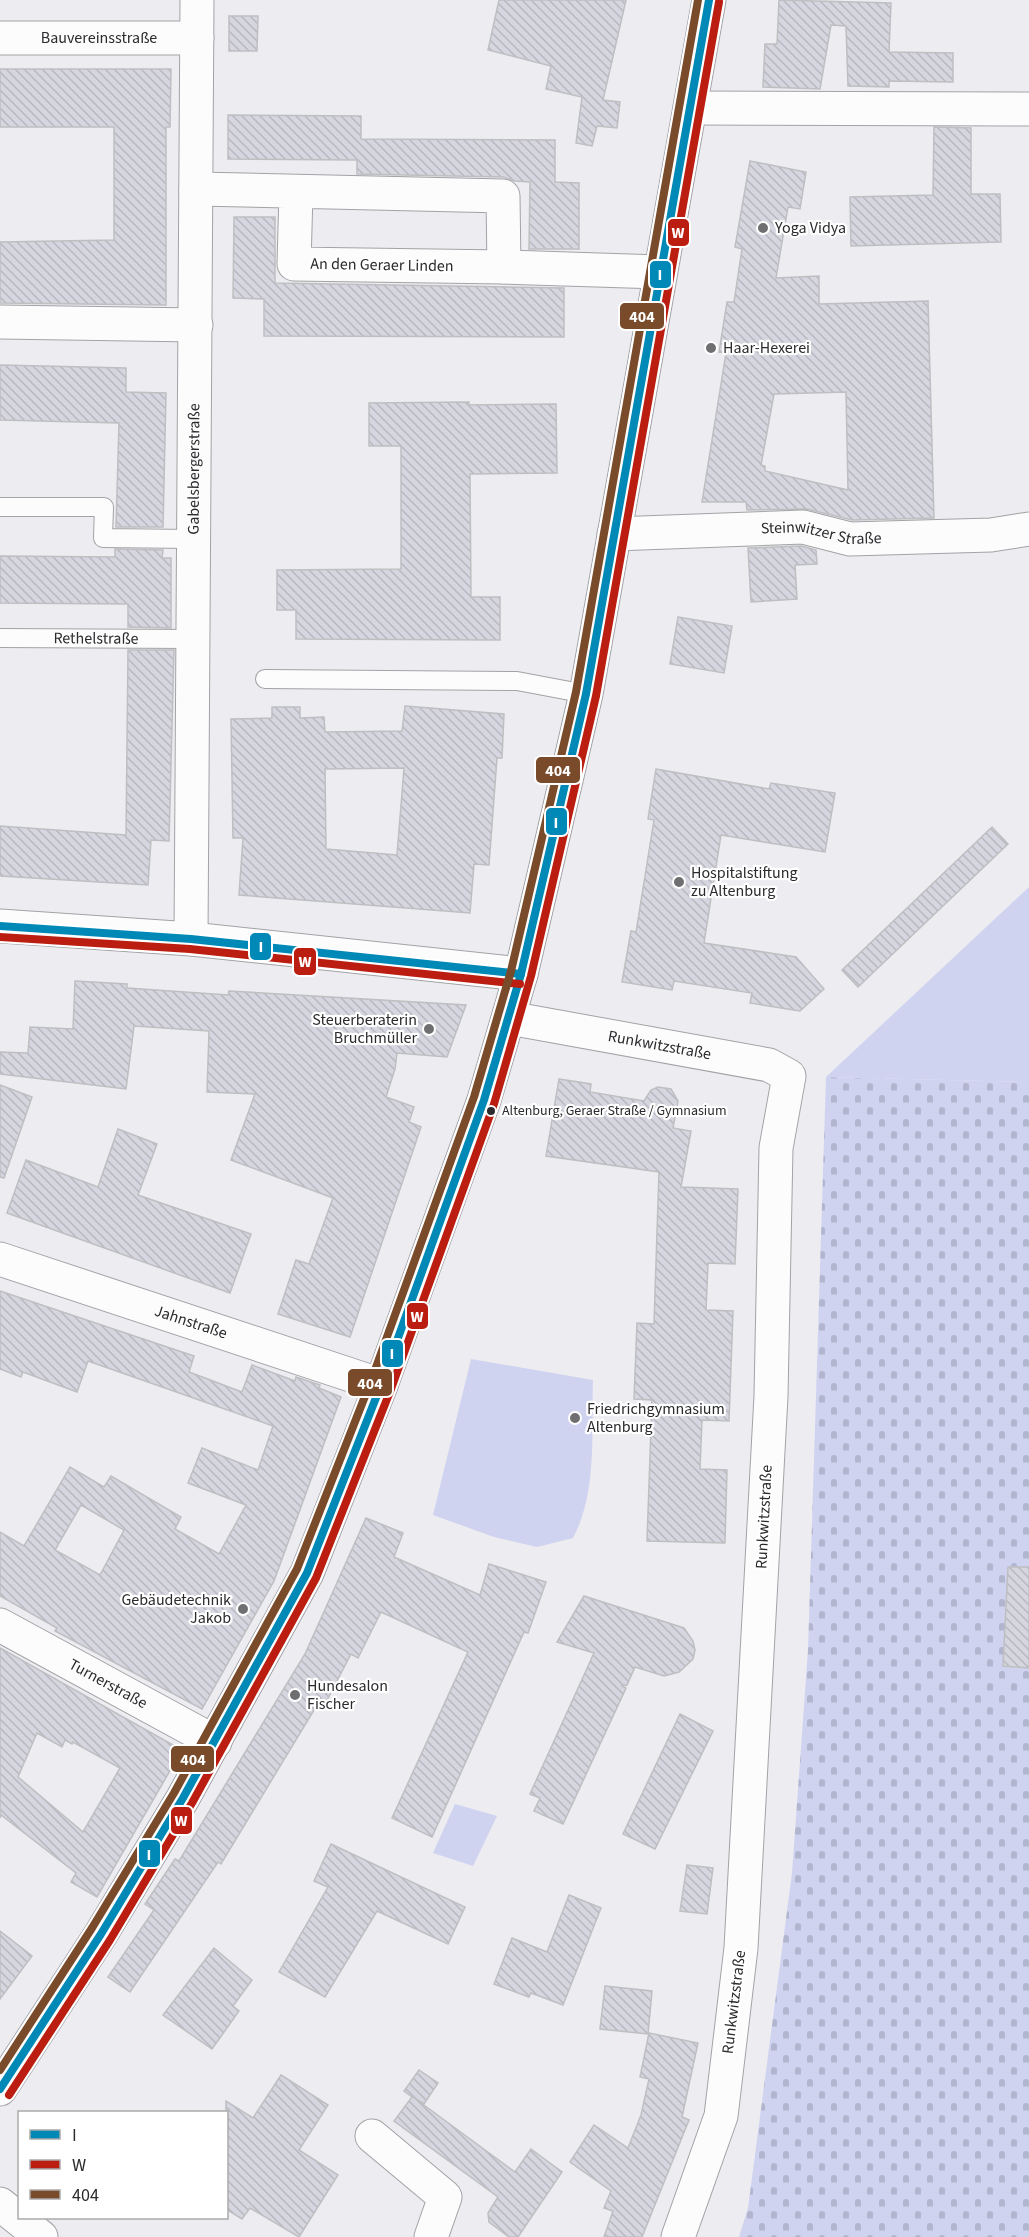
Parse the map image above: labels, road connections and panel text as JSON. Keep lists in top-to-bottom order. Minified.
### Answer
{"streets":{"street":["Bauvereinsstraße","An den Geraer Linden","Gabelsbergerstraße","Steinwitzer Straße","Runkwitzstraße","Jahnstraße","Turnerstraße"],"lane":["Rethelstraße"]},"crossings":[["Bauvereinsstraße","Gabelsbergerstraße"],["Gabelsbergerstraße","Rethelstraße"]],"places":["Yoga Vidya","Haar-Hexerei","Hospitalstiftung zu Altenburg","Steuerberaterin Bruchmüller","Altenburg, Geraer Straße / Gymnasium","Friedrichgymnasium Altenburg","Gebäudetechnik Jakob","Hundesalon Fischer"],"lines":["transit line I","transit line 404","transit line W"],"legend":["I","W","404"]}
